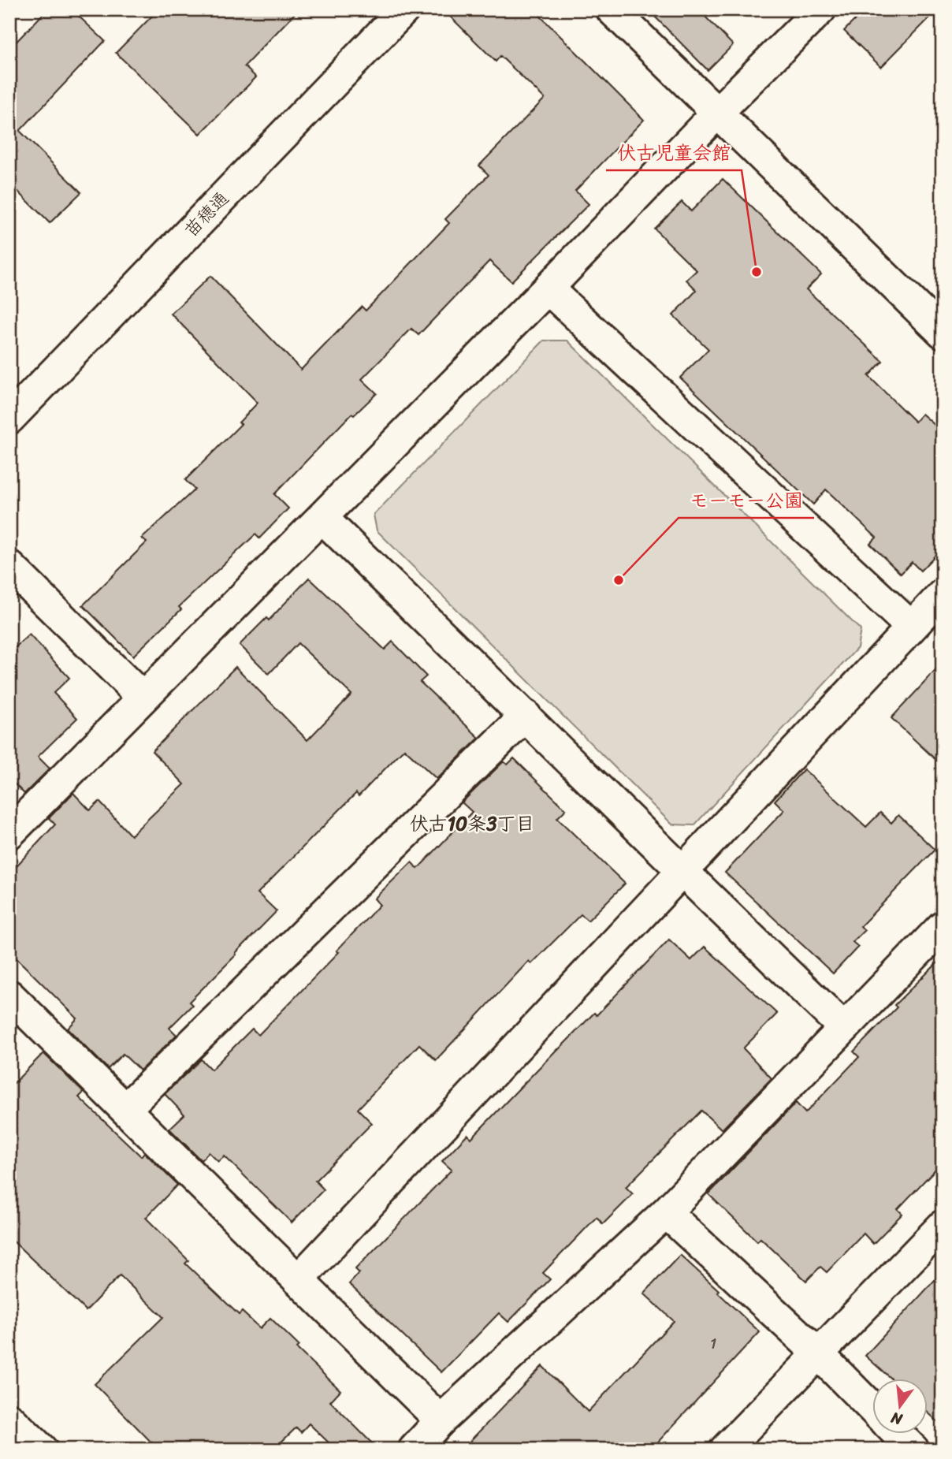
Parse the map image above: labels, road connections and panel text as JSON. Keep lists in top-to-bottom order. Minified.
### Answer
{"streets":{"main road":["苗穂通"]},"districts":["伏古10条3丁目"],"places":["伏古児童会館","モーモー公園"],"house_numbers":["1"],"north":"bottom"}
